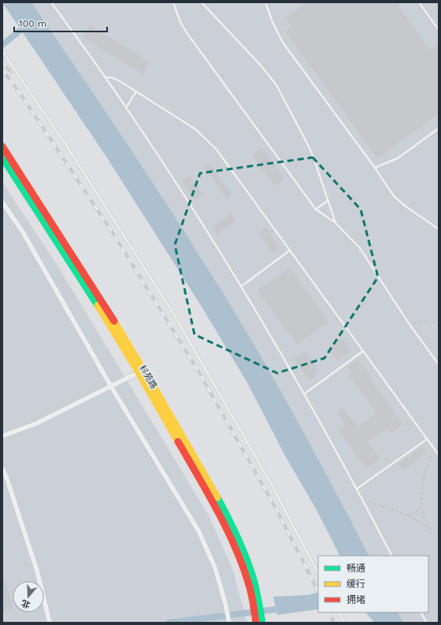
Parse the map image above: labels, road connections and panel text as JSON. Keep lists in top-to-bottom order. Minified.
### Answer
{"streets":{"street":["科苑路"]},"legend":["畅通","缓行","拥堵"],"scale_bar":"100 m","north":"bottom"}
